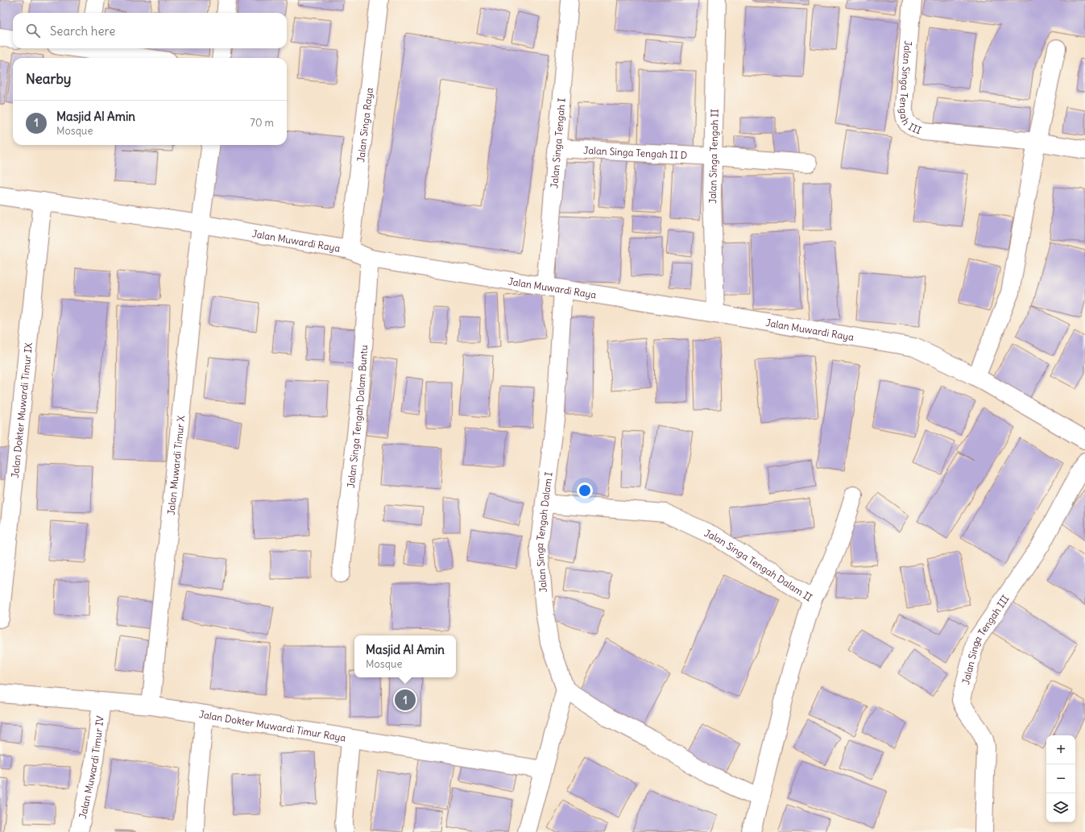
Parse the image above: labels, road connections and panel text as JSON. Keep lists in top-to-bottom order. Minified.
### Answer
{"streets":{"street":["Jalan Singa Tengah III","Jalan Singa Raya","Jalan Singa Tengah I","Jalan Singa Tengah II D","Jalan Singa Tengah II","Jalan Muwardi Raya","Jalan Dokter Muwardi Timur IX","Jalan Singa Tengah Dalam Buntu","Jalan Muwardi Timur X","Jalan Singa Tengah Dalam I","Jalan Singa Tengah Dalam II","Jalan Dokter Muwardi Timur Raya","Jalan Muwardi Timur IV"]},"crossings":[["Jalan Singa Raya","Jalan Muwardi Raya"],["Jalan Singa Tengah I","Jalan Singa Tengah II D"],["Jalan Singa Tengah I","Jalan Muwardi Raya"],["Jalan Singa Tengah II D","Jalan Singa Tengah II"],["Jalan Singa Tengah II","Jalan Muwardi Raya"],["Jalan Muwardi Raya","Jalan Dokter Muwardi Timur IX"],["Jalan Muwardi Raya","Jalan Singa Tengah Dalam Buntu"],["Jalan Muwardi Raya","Jalan Muwardi Timur X"],["Jalan Muwardi Raya","Jalan Singa Tengah Dalam I"],["Jalan Muwardi Timur X","Jalan Dokter Muwardi Timur Raya"],["Jalan Singa Tengah Dalam I","Jalan Singa Tengah Dalam II"],["Jalan Dokter Muwardi Timur Raya","Jalan Muwardi Timur IV"]],"page":{"search":"Search here","heading":"Nearby","list":[{"mark":"1","name":"Masjid Al Amin","note":"Mosque","value":"70 m"}],"popup":["Masjid Al Amin","Mosque"],"pins":"1","map_buttons":["+","−"]}}
